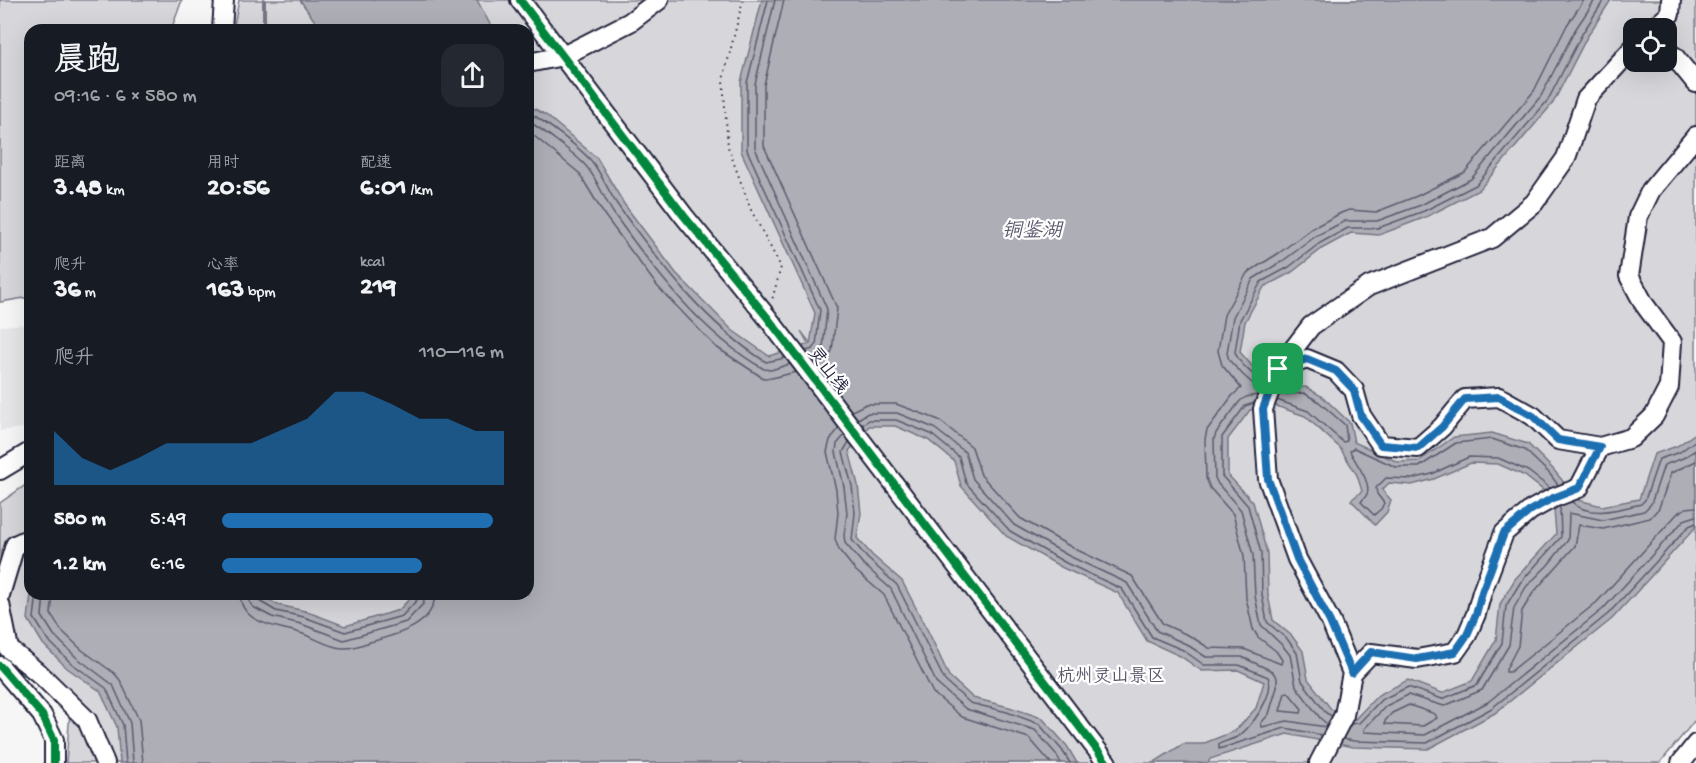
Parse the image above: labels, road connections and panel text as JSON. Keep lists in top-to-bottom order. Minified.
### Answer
{"streets":{"street":["灵山线"]},"water":["铜鉴湖"],"parks":["杭州灵山景区"],"page":{"heading":["晨跑","09:16 · 6 × 580 m"],"stats":[["距离","3.48 km"],["用时","20:56"],["配速","6:01 /km"],["爬升","36 m"],["心率","163 bpm"],["kcal","219"]],"chart":["爬升","110–116 m"],"list":[{"name":"580 m","note":"5:49"},{"name":"1.2 km","note":"6:16"}]}}
